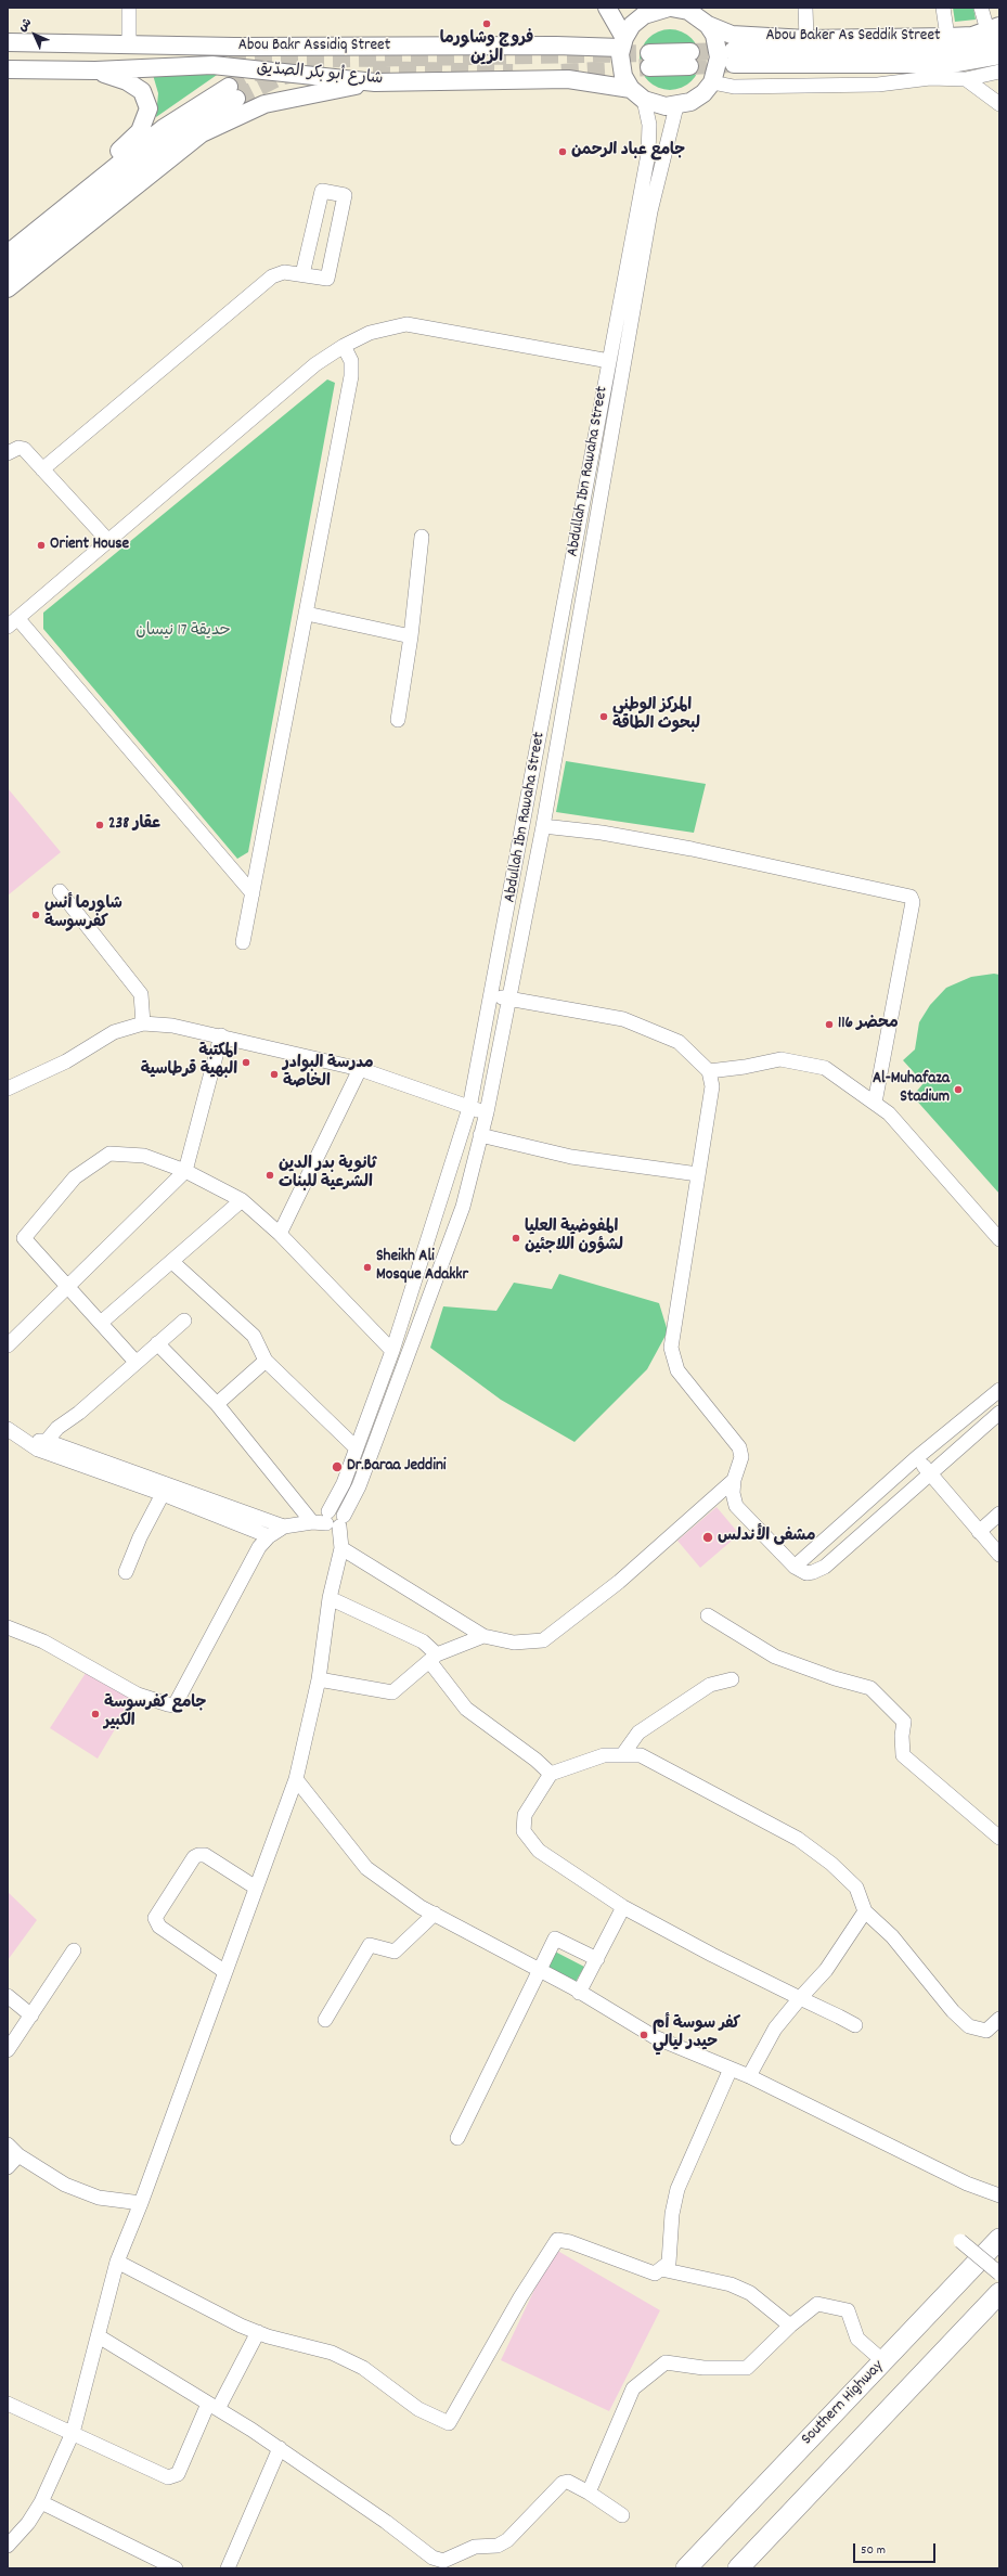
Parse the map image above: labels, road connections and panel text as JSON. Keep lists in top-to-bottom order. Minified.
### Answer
{"streets":{"highway":["Southern Highway"],"main road":["Abou Baker As Seddik Street","Abou Bakr Assidiq Street","شارع أبو بكر الصدّيق"],"street":["Abdullah Ibn Rawaha Street"]},"crossings":[["Abou Baker As Seddik Street","Abou Bakr Assidiq Street"],["Abou Baker As Seddik Street","شارع أبو بكر الصدّيق"],["Abou Baker As Seddik Street","Abdullah Ibn Rawaha Street"],["Abou Bakr Assidiq Street","شارع أبو بكر الصدّيق"],["Abou Bakr Assidiq Street","Abdullah Ibn Rawaha Street"],["شارع أبو بكر الصدّيق","Abdullah Ibn Rawaha Street"]],"parks":["حديقة 17 نيسان"],"places":["فروج وشاورما الزين","جامع عباد الرحمن","Orient House","المركز الوطني لبحوث الطاقة","عقار 238","شاورما أنس كفرسوسة","محضر 116","المكتبة البهية قرطاسية","مدرسة البوادر الخاصة","Al-Muhafaza Stadium","ثانوية بدر الدين الشرعية للبنات","المفوضية العليا لشؤون اللاجئين","Sheikh Ali Mosque Adakkr","Dr.Baraa Jeddini","مشفى الأندلس","جامع كفرسوسة الكبير","كفر سوسة أم حيدر ليالي"],"scale_bar":"50 m","north":"top left"}
